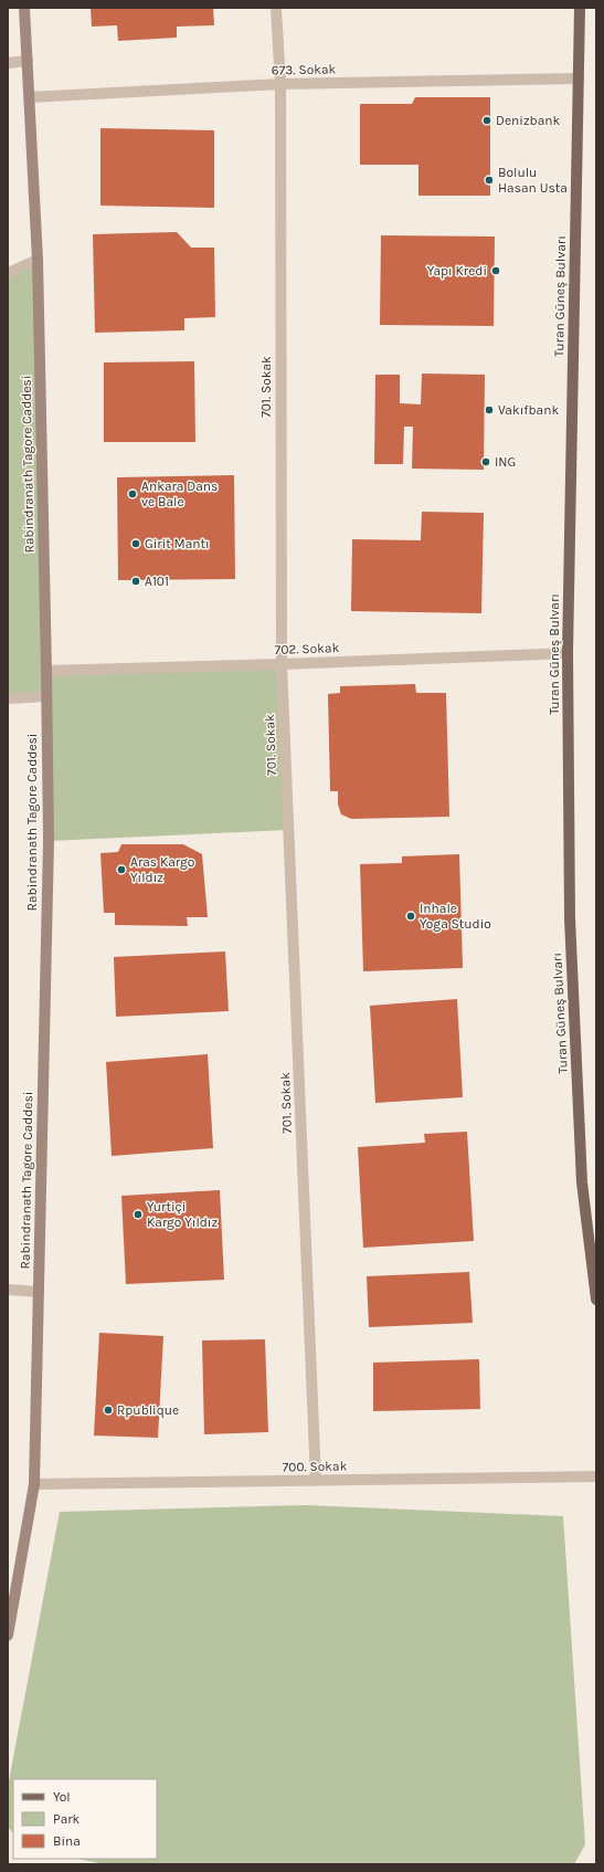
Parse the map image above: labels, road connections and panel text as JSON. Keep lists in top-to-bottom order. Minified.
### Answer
{"streets":{"main road":["Turan Güneş Bulvarı","Rabindranath Tagore Caddesi"],"street":["673. Sokak","701. Sokak","702. Sokak","700. Sokak"]},"crossings":[["673. Sokak","Turan Güneş Bulvarı"],["673. Sokak","701. Sokak"],["673. Sokak","Rabindranath Tagore Caddesi"],["Turan Güneş Bulvarı","702. Sokak"],["701. Sokak","702. Sokak"],["701. Sokak","700. Sokak"],["Rabindranath Tagore Caddesi","702. Sokak"],["Rabindranath Tagore Caddesi","700. Sokak"]],"places":["Denizbank","Bolulu Hasan Usta","Yapı Kredi","Vakıfbank","ING","Ankara Dans ve Bale","Girit Mantı","A101","Aras Kargo Yıldız","Inhale Yoga Studio","Yurtiçi Kargo Yıldız","Rpublique"],"legend":["Yol","Park","Bina"]}
